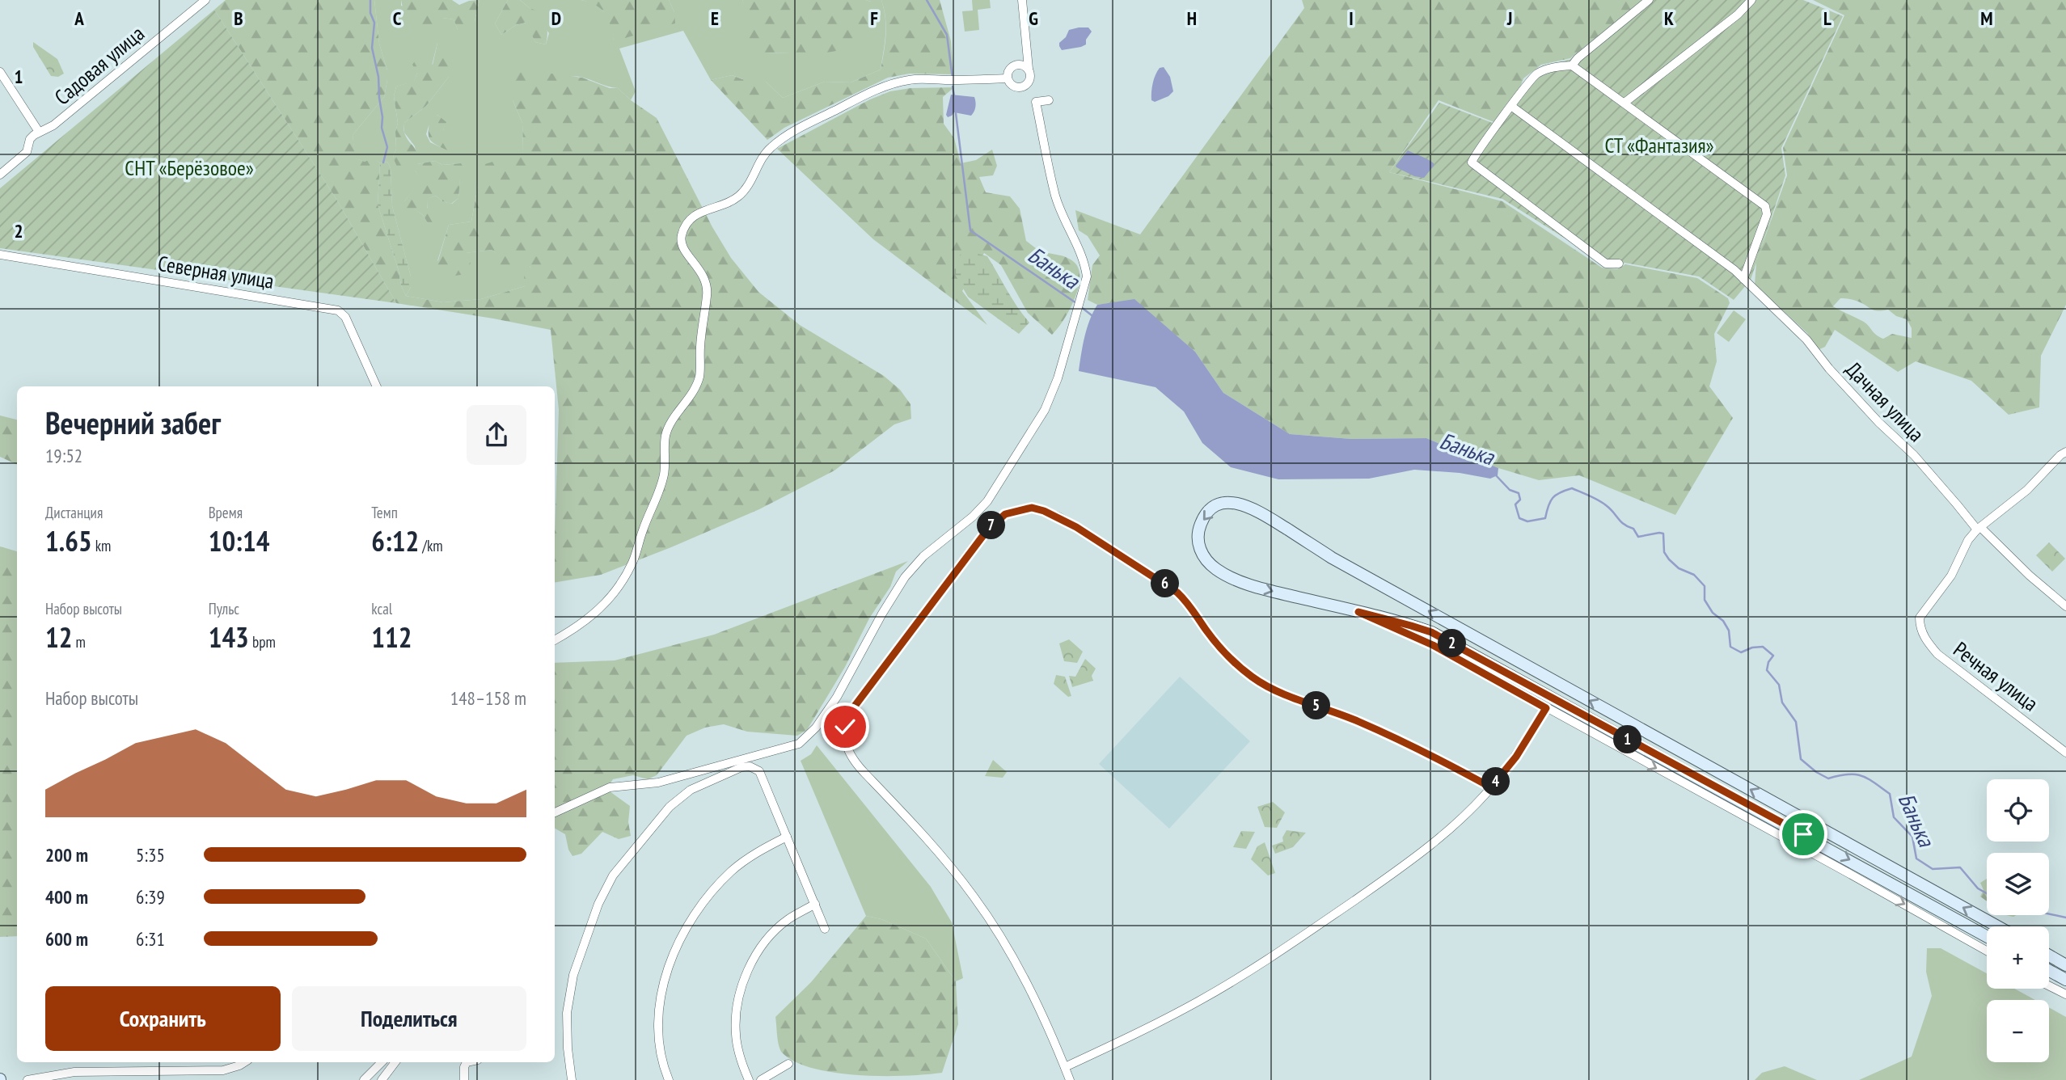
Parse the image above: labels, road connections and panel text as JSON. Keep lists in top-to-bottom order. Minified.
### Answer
{"streets":{"street":["Садовая улица","Северная улица","Дачная улица","Речная улица"]},"crossings":[["Дачная улица","Речная улица"]],"water":["Банька"],"parks":["СТ «Фантазия»","СНТ «Берёзовое»"],"page":{"heading":["Вечерний забег","19:52"],"stats":[["Дистанция","1.65 km"],["Время","10:14"],["Темп","6:12 /km"],["Набор высоты","12 m"],["Пульс","143 bpm"],["kcal","112"]],"pins":["7","6","2","5","1","4"],"chart":["Набор высоты","148–158 m"],"map_buttons":["+","−"],"list":[{"name":"200 m","note":"5:35"},{"name":"400 m","note":"6:39"},{"name":"600 m","note":"6:31"}],"buttons":["Сохранить","Поделиться"]},"grid":{"columns":["A","B","C","D","E","F","G","H","I","J","K","L","M"],"rows":["1","2"]}}
